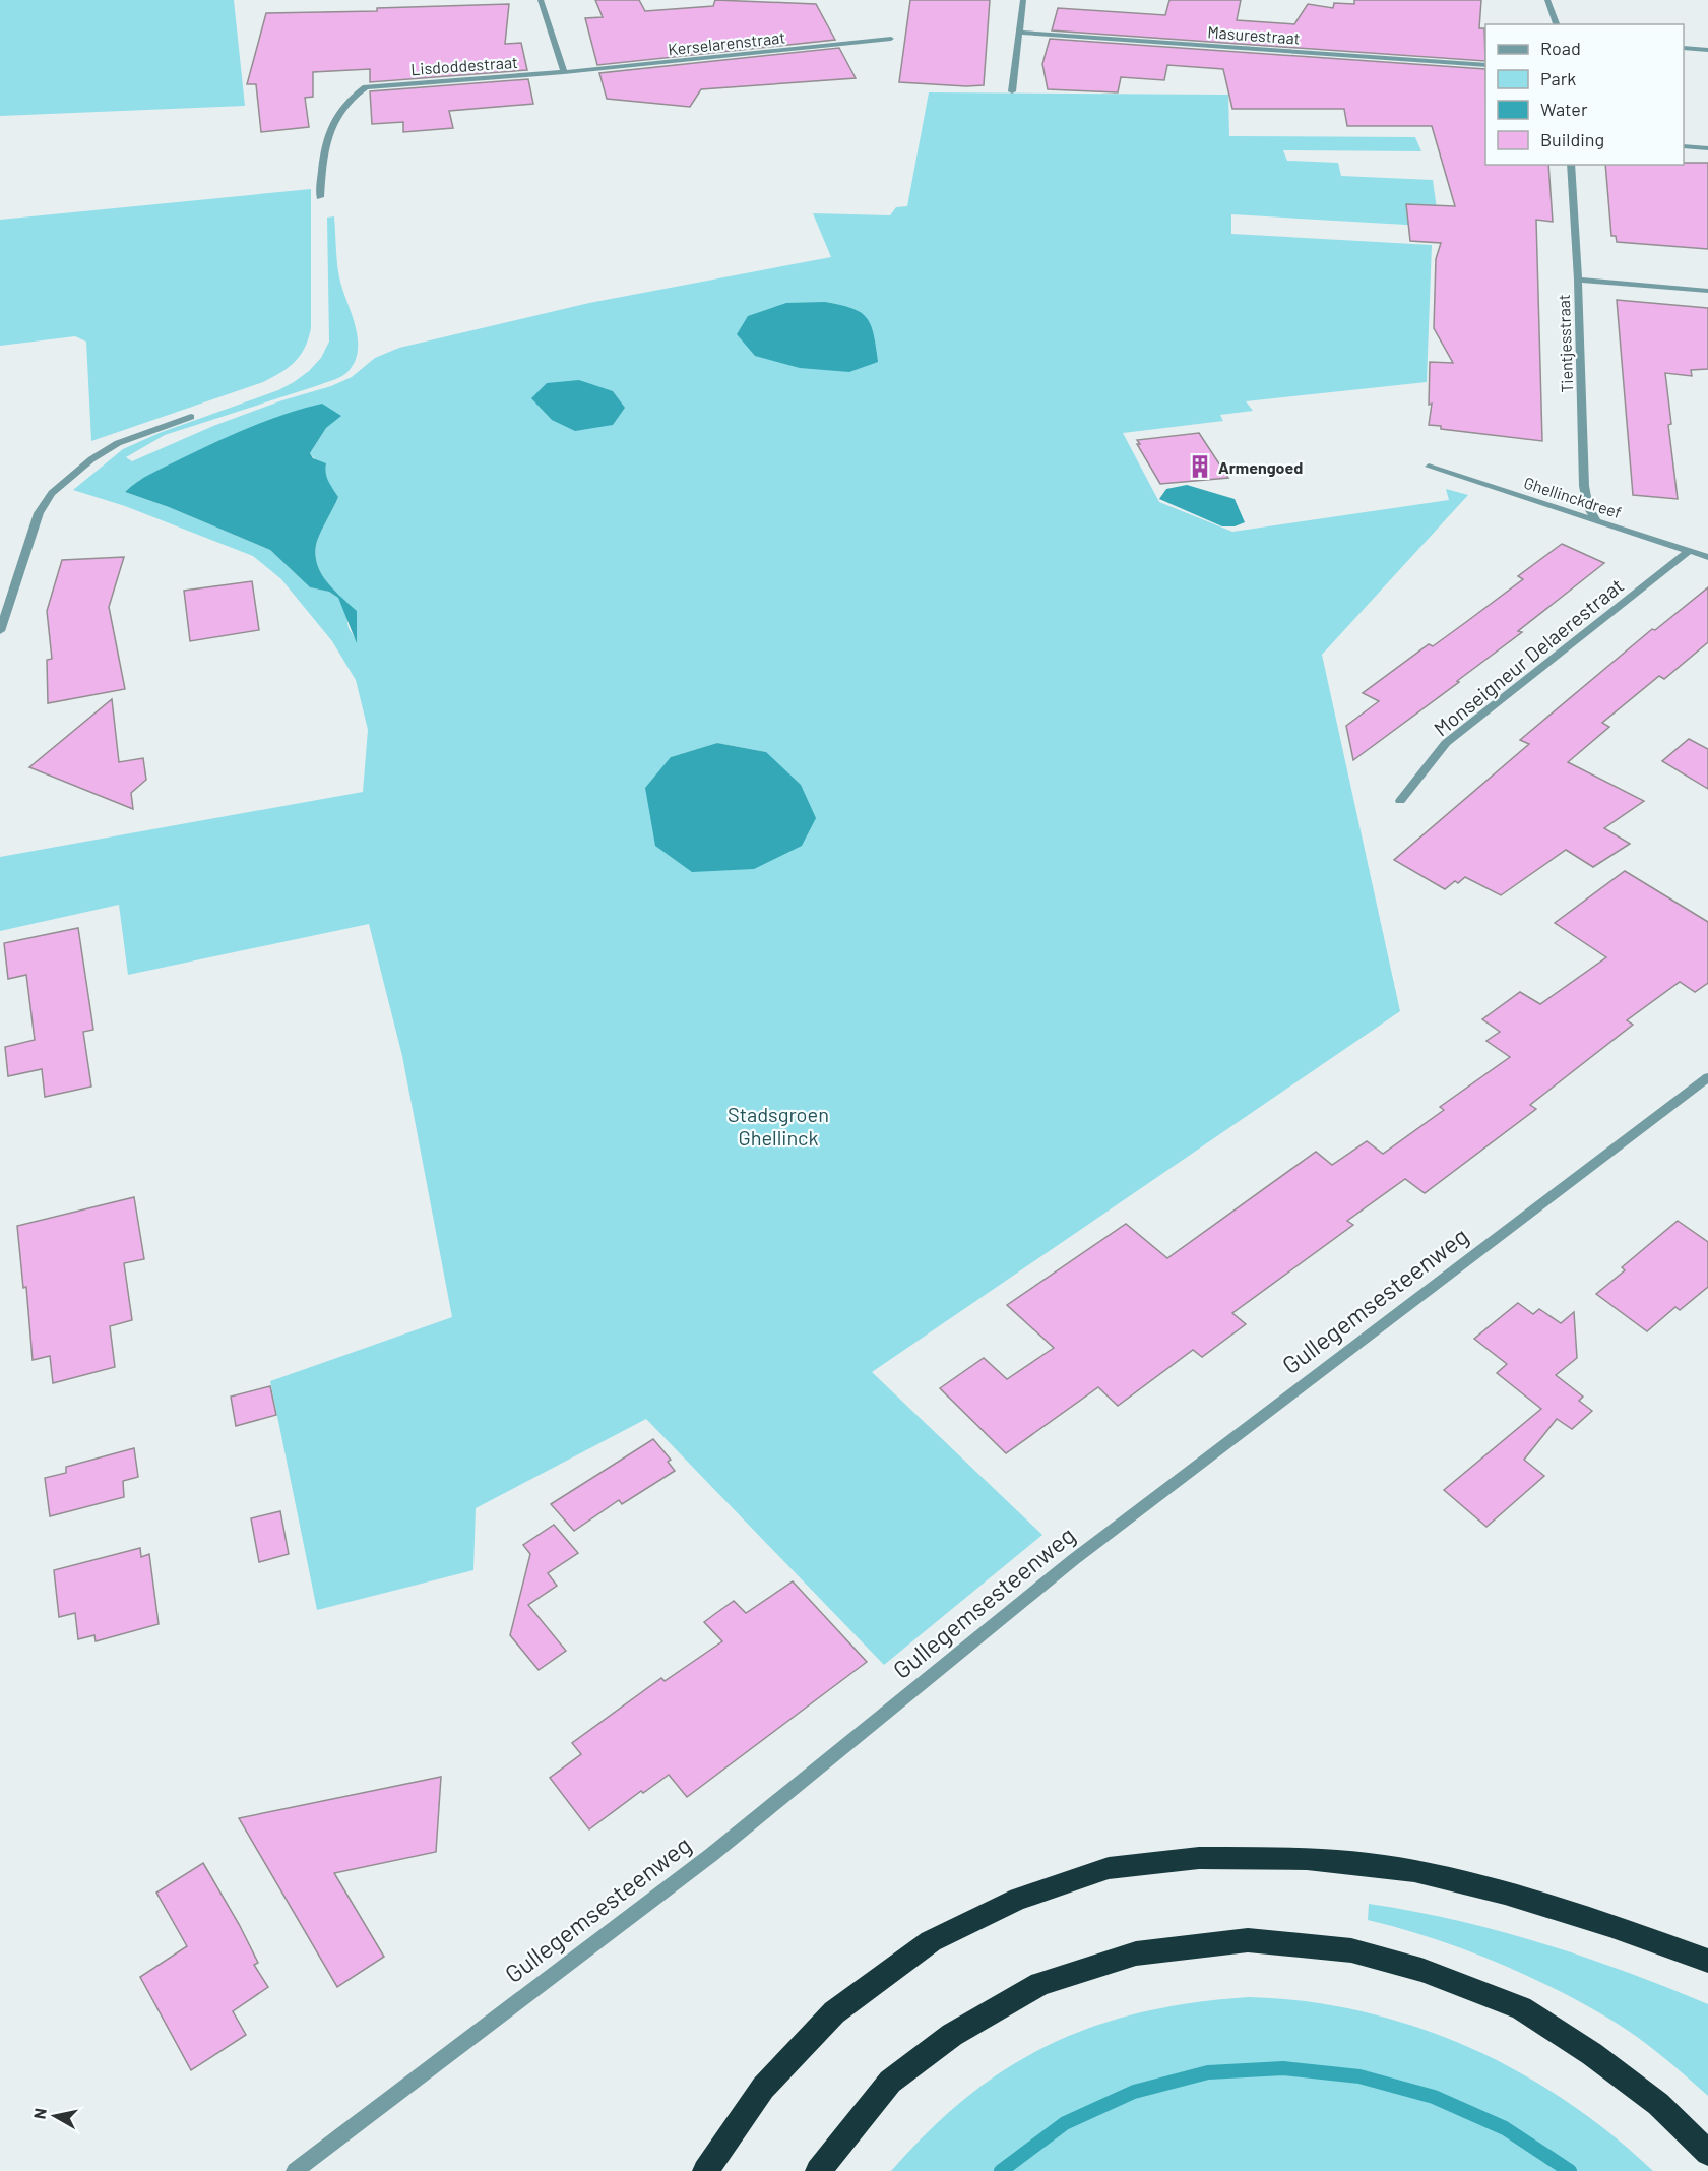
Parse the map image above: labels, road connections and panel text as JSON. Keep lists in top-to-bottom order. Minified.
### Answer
{"streets":{"street":["Masurestraat","Kerselarenstraat","Lisdoddestraat","Tientjesstraat","Ghellinckdreef","Monseigneur Delaerestraat","Gullegemsesteenweg"]},"crossings":[["Kerselarenstraat","Lisdoddestraat"],["Tientjesstraat","Ghellinckdreef"],["Ghellinckdreef","Monseigneur Delaerestraat"]],"parks":["Stadsgroen Ghellinck"],"places":{"building":["Armengoed"]},"legend":["Road","Park","Water","Building"],"north":"left"}
